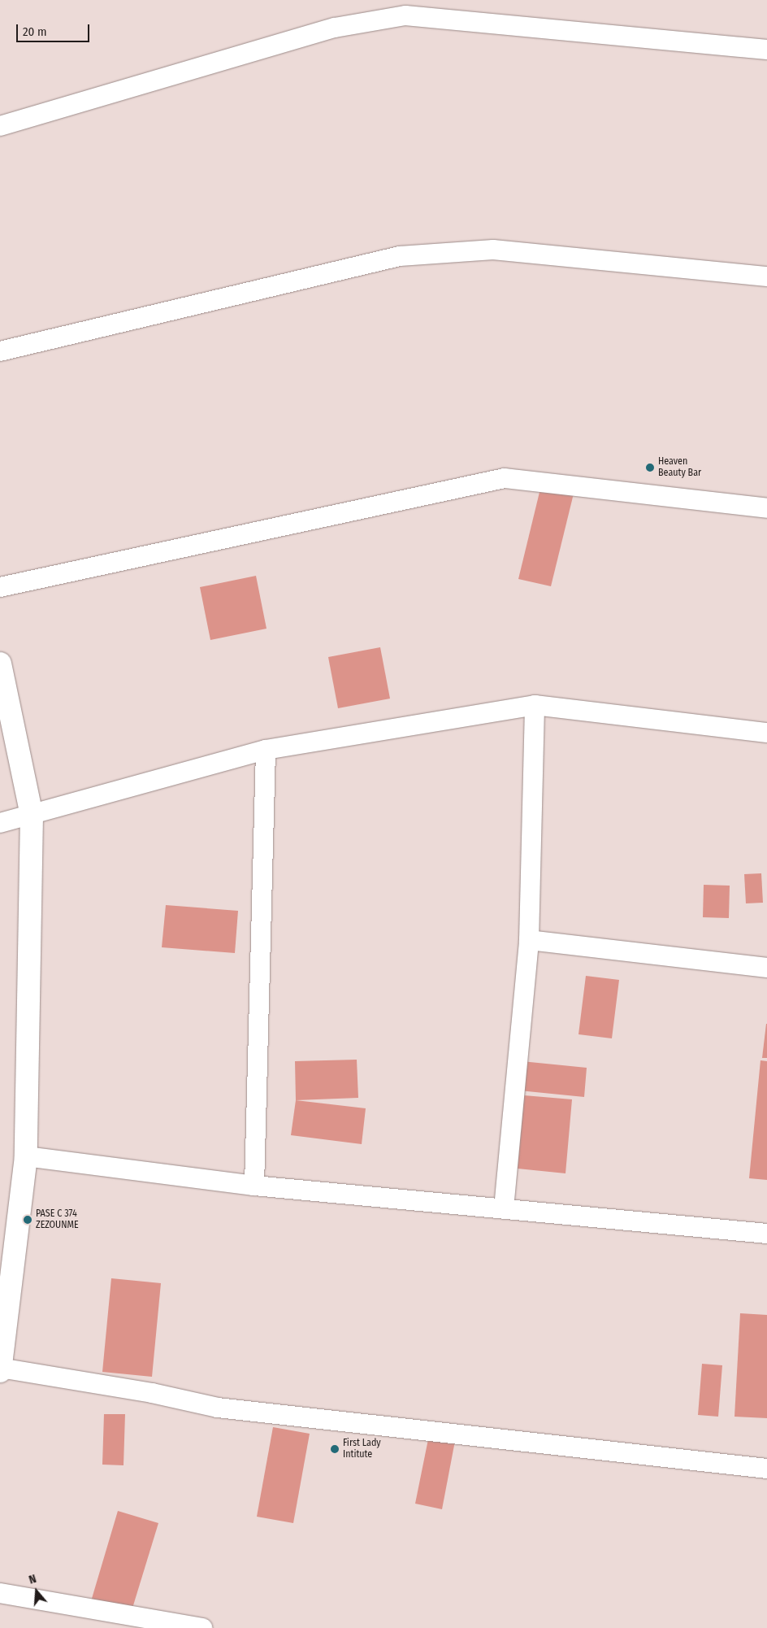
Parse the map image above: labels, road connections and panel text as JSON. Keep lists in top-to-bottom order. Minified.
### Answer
{"places":["Heaven Beauty Bar","PASE C 374 ZEZOUNME","First Lady Intitute"],"scale_bar":"20 m","north":"top"}
